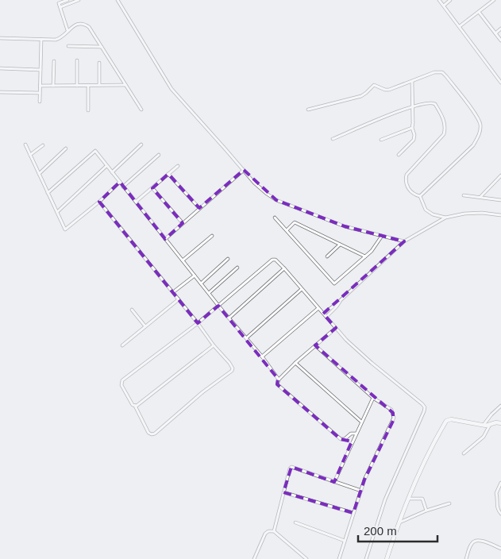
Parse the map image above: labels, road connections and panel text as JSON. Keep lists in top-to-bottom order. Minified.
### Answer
{"scale_bar":"200 m"}
